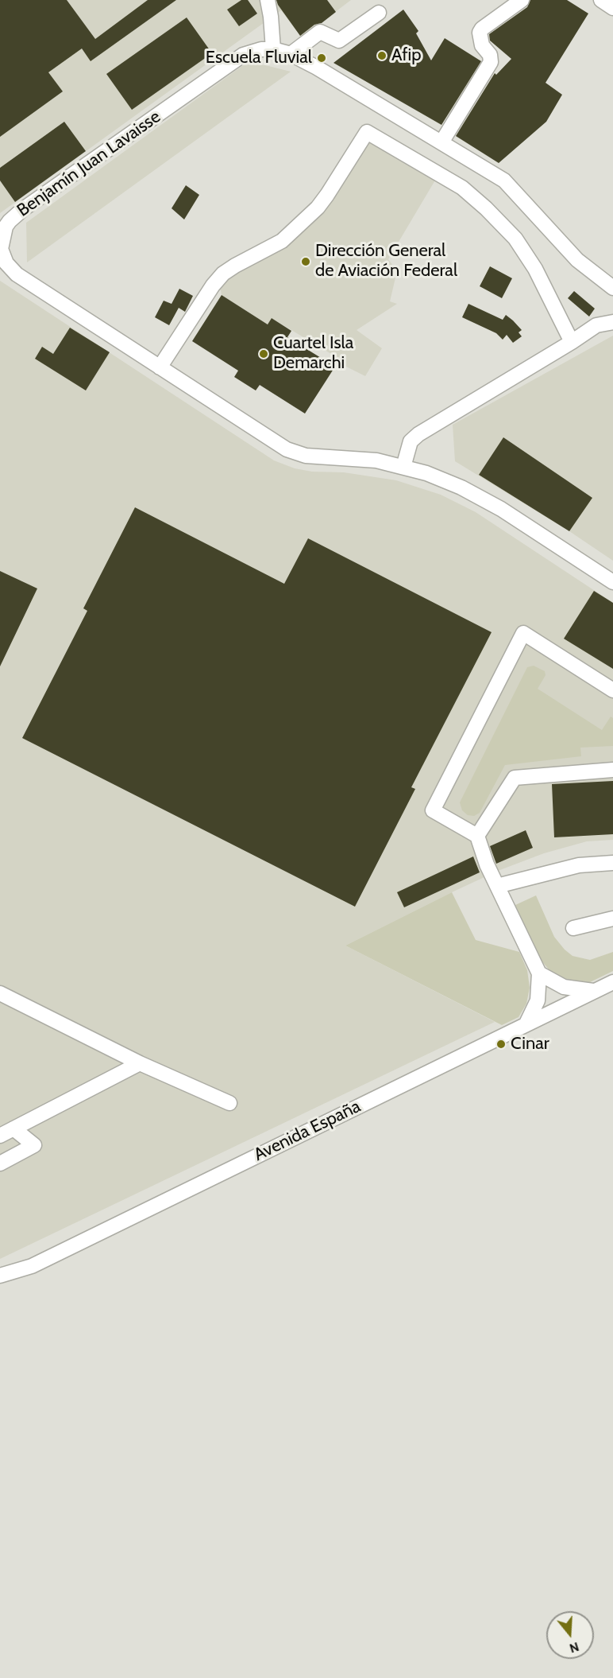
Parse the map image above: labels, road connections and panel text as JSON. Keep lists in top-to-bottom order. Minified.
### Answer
{"streets":{"street":["Benjamín Juan Lavaisse","Avenida España"]},"places":["Afip","Escuela Fluvial","Dirección General de Aviación Federal","Cuartel Isla Demarchi","Cinar"],"north":"bottom"}
